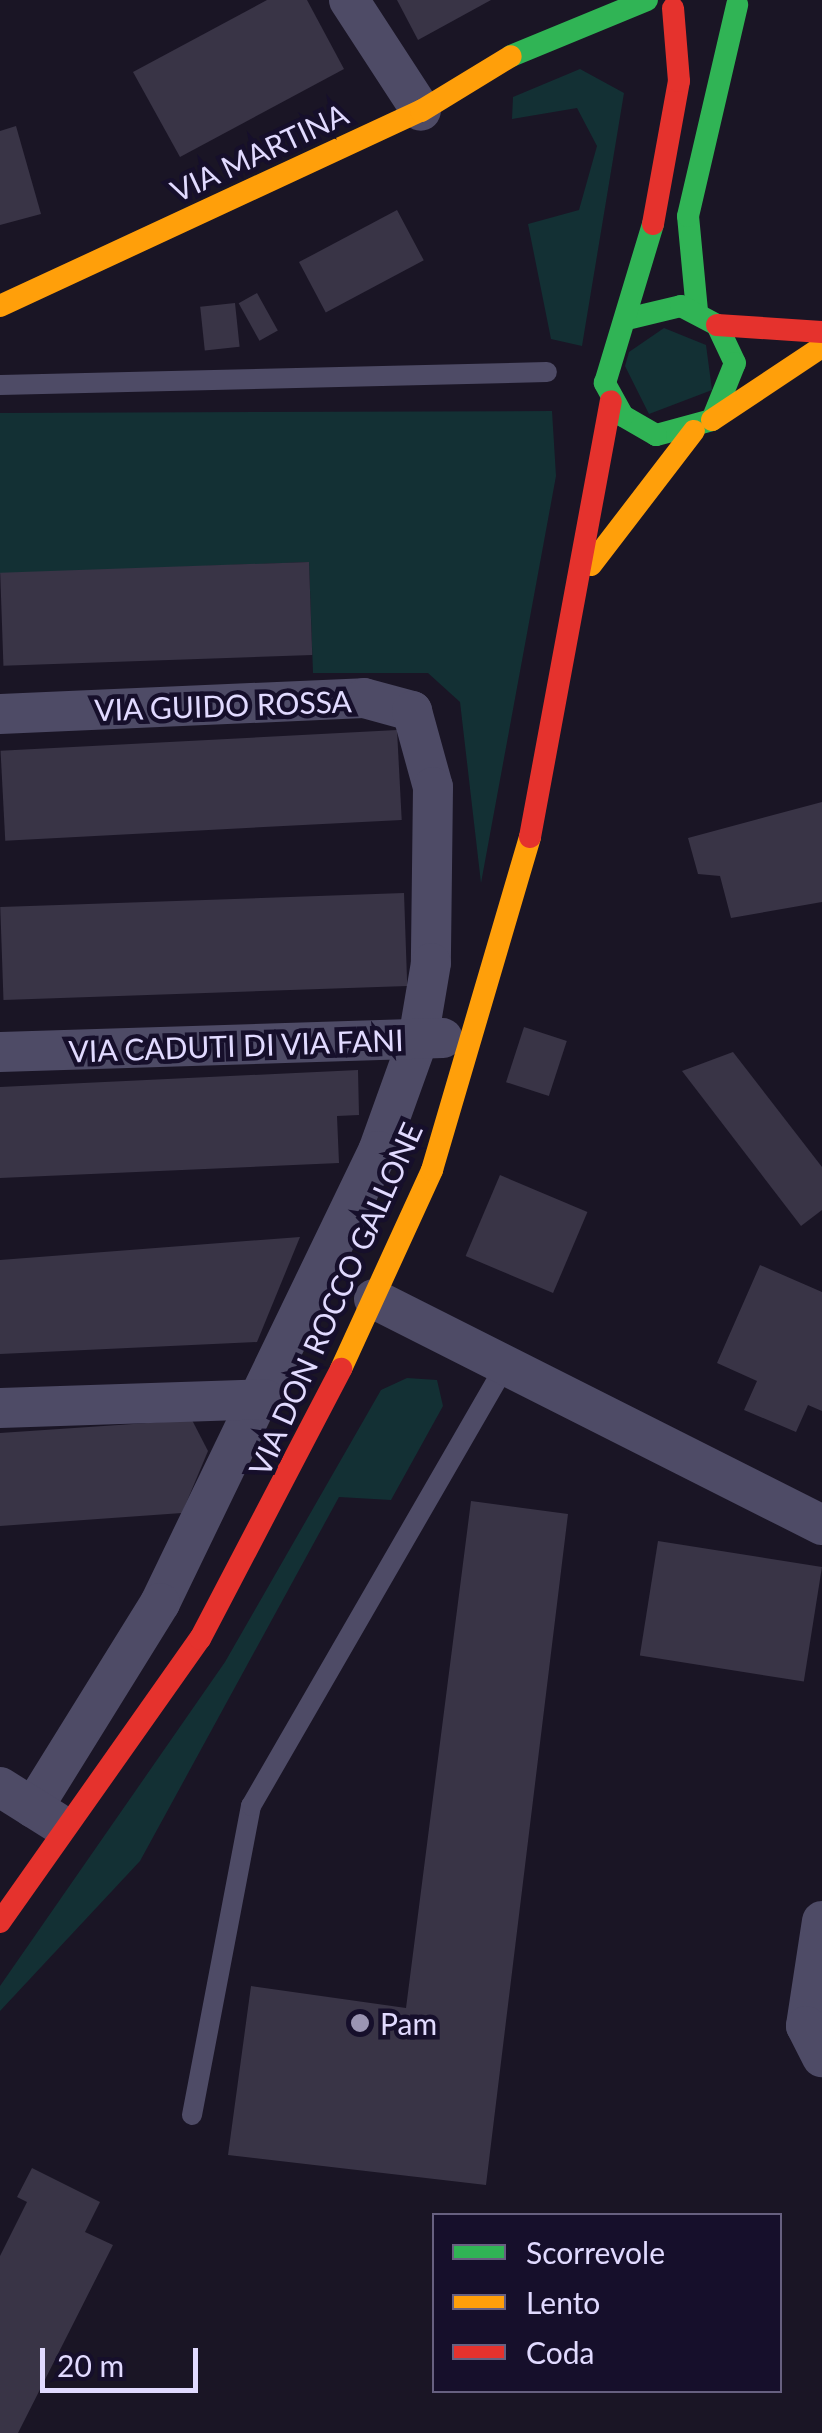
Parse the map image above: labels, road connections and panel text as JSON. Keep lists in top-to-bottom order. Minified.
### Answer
{"streets":{"main road":["VIA MARTINA","VIA DON ROCCO GALLONE"],"street":["VIA GUIDO ROSSA","VIA CADUTI DI VIA FANI"]},"crossings":[["VIA GUIDO ROSSA","VIA CADUTI DI VIA FANI"],["VIA CADUTI DI VIA FANI","VIA DON ROCCO GALLONE"]],"places":["Pam"],"legend":["Scorrevole","Lento","Coda"],"scale_bar":"20 m"}
